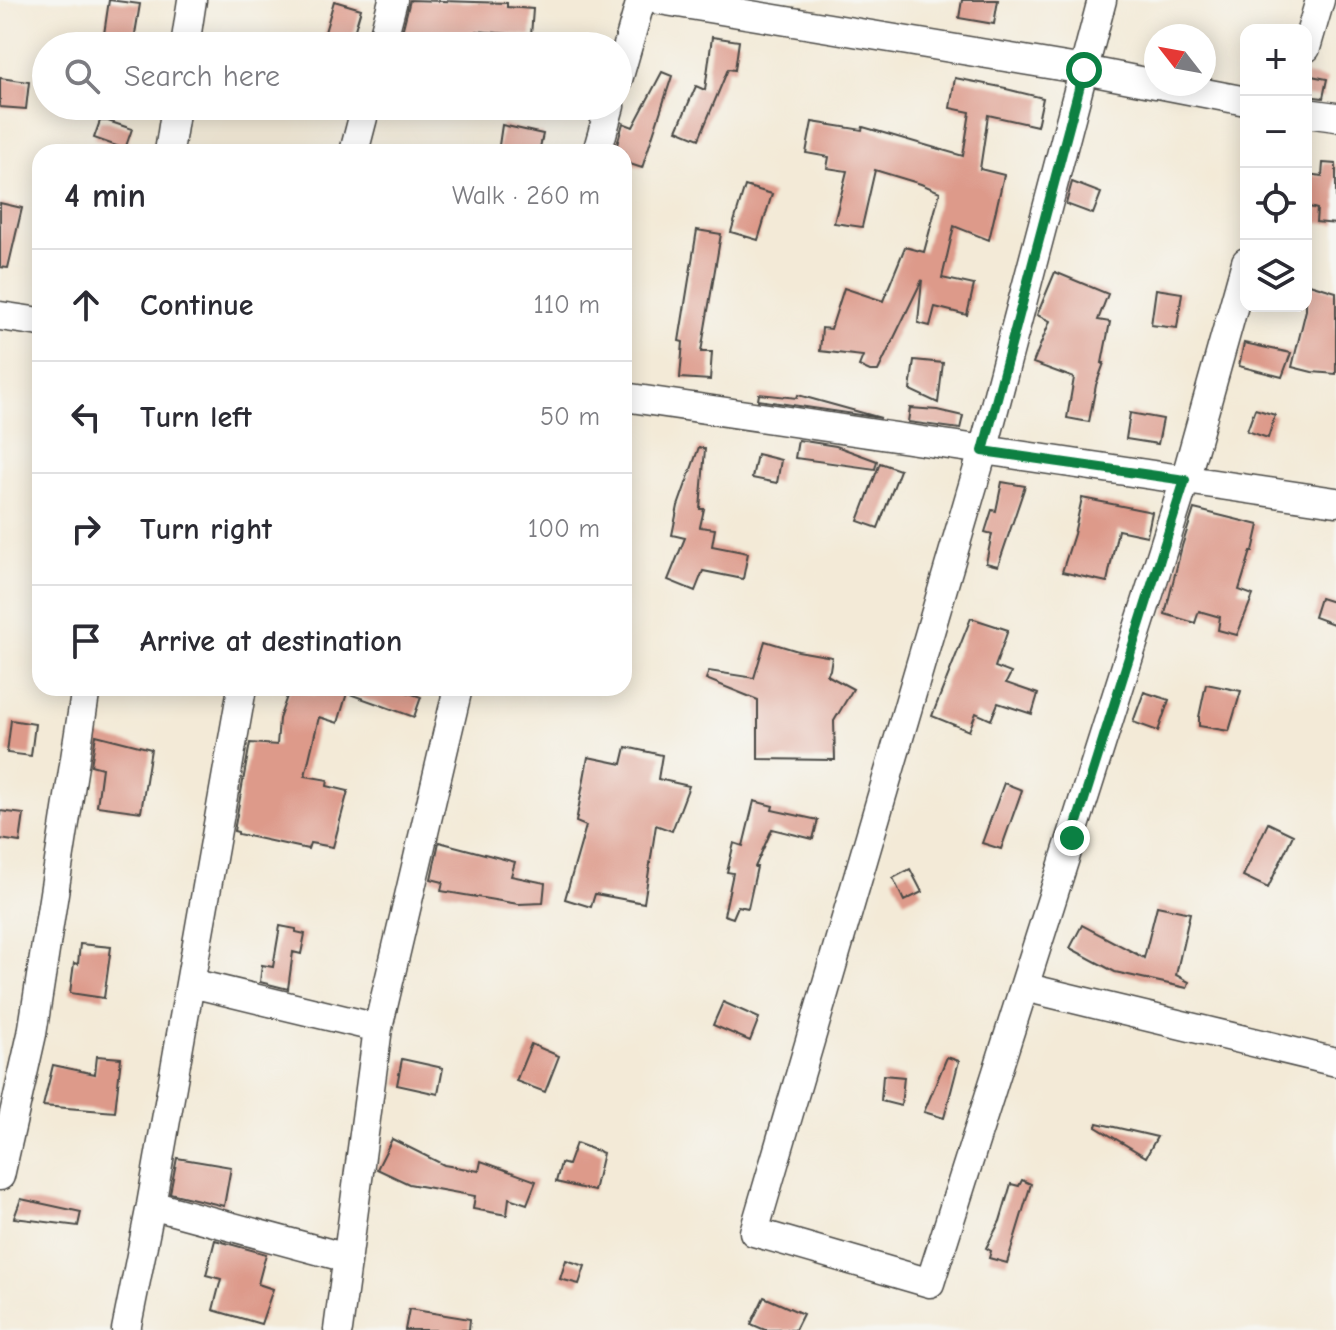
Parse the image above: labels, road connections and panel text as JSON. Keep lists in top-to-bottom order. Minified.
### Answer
{"north":"top left","page":{"map_buttons":["+","−"],"search":"Search here","heading":["4 min","Walk · 260 m"],"list":[["Continue","110 m"],["Turn left","50 m"],["Turn right","100 m"],"Arrive at destination"]}}
